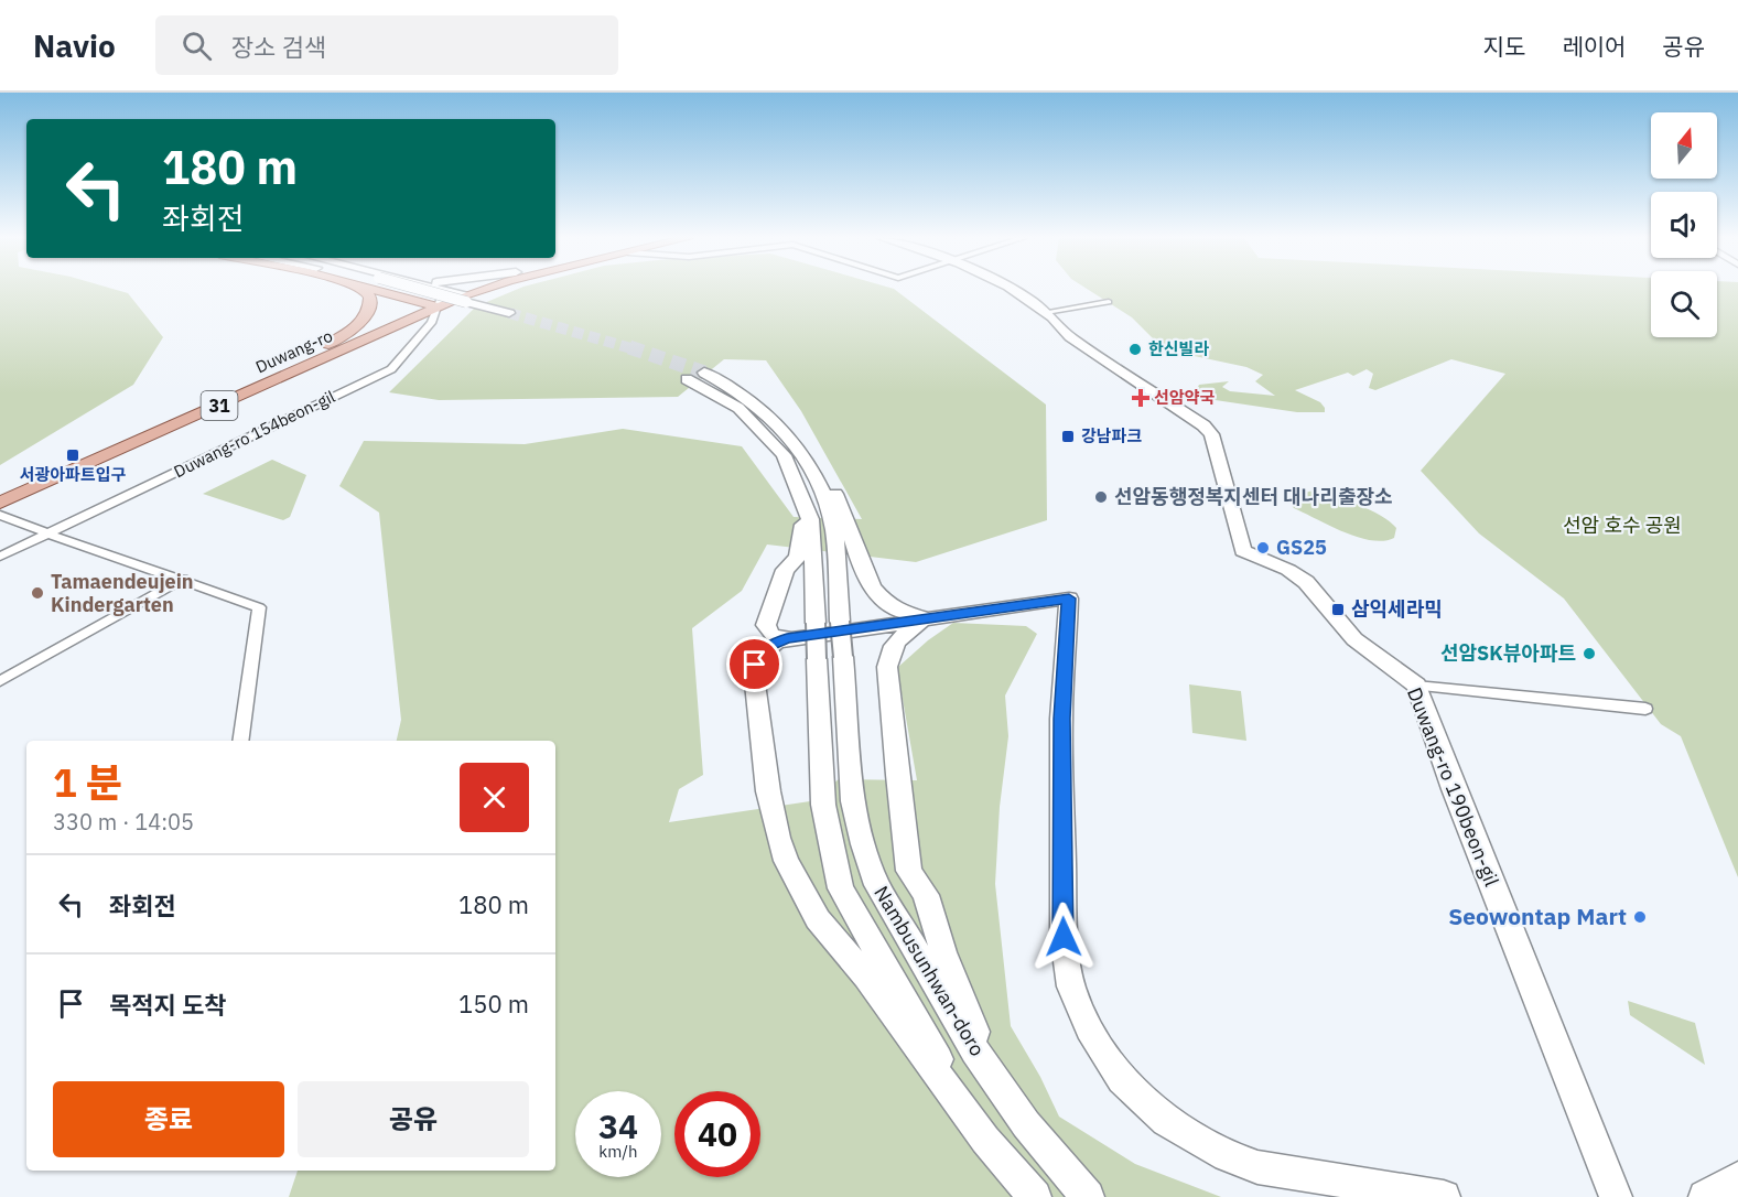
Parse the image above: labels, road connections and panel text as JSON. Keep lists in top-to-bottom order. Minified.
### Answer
{"streets":{"main road":["Duwang-ro","31","Duwang-ro 190beon-gil","Nambusunhwan-doro"],"street":["Duwang-ro 154beon-gil"]},"crossings":[["Duwang-ro","Duwang-ro 154beon-gil"]],"parks":["선암 호수 공원"],"places":{"other":["한신빌라","선암동행정복지센터 대나리출장소","GS25","Tamaendeujein Kindergarten","선암SK뷰아파트","Seowontap Mart"],"health":["선암약국"],"transit":["강남파크","서광아파트입구","삼익세라믹"]},"north":"top","page":{"header":"Navio","search":"장소 검색","nav":["지도","레이어","공유"],"turn":["180 m","좌회전"],"heading":["1 분","330 m · 14:05"],"list":[{"name":"좌회전","value":"180 m"},{"name":"목적지 도착","value":"150 m"}],"buttons":["종료","공유"],"speed":"34 km/h","limit":"40"}}
